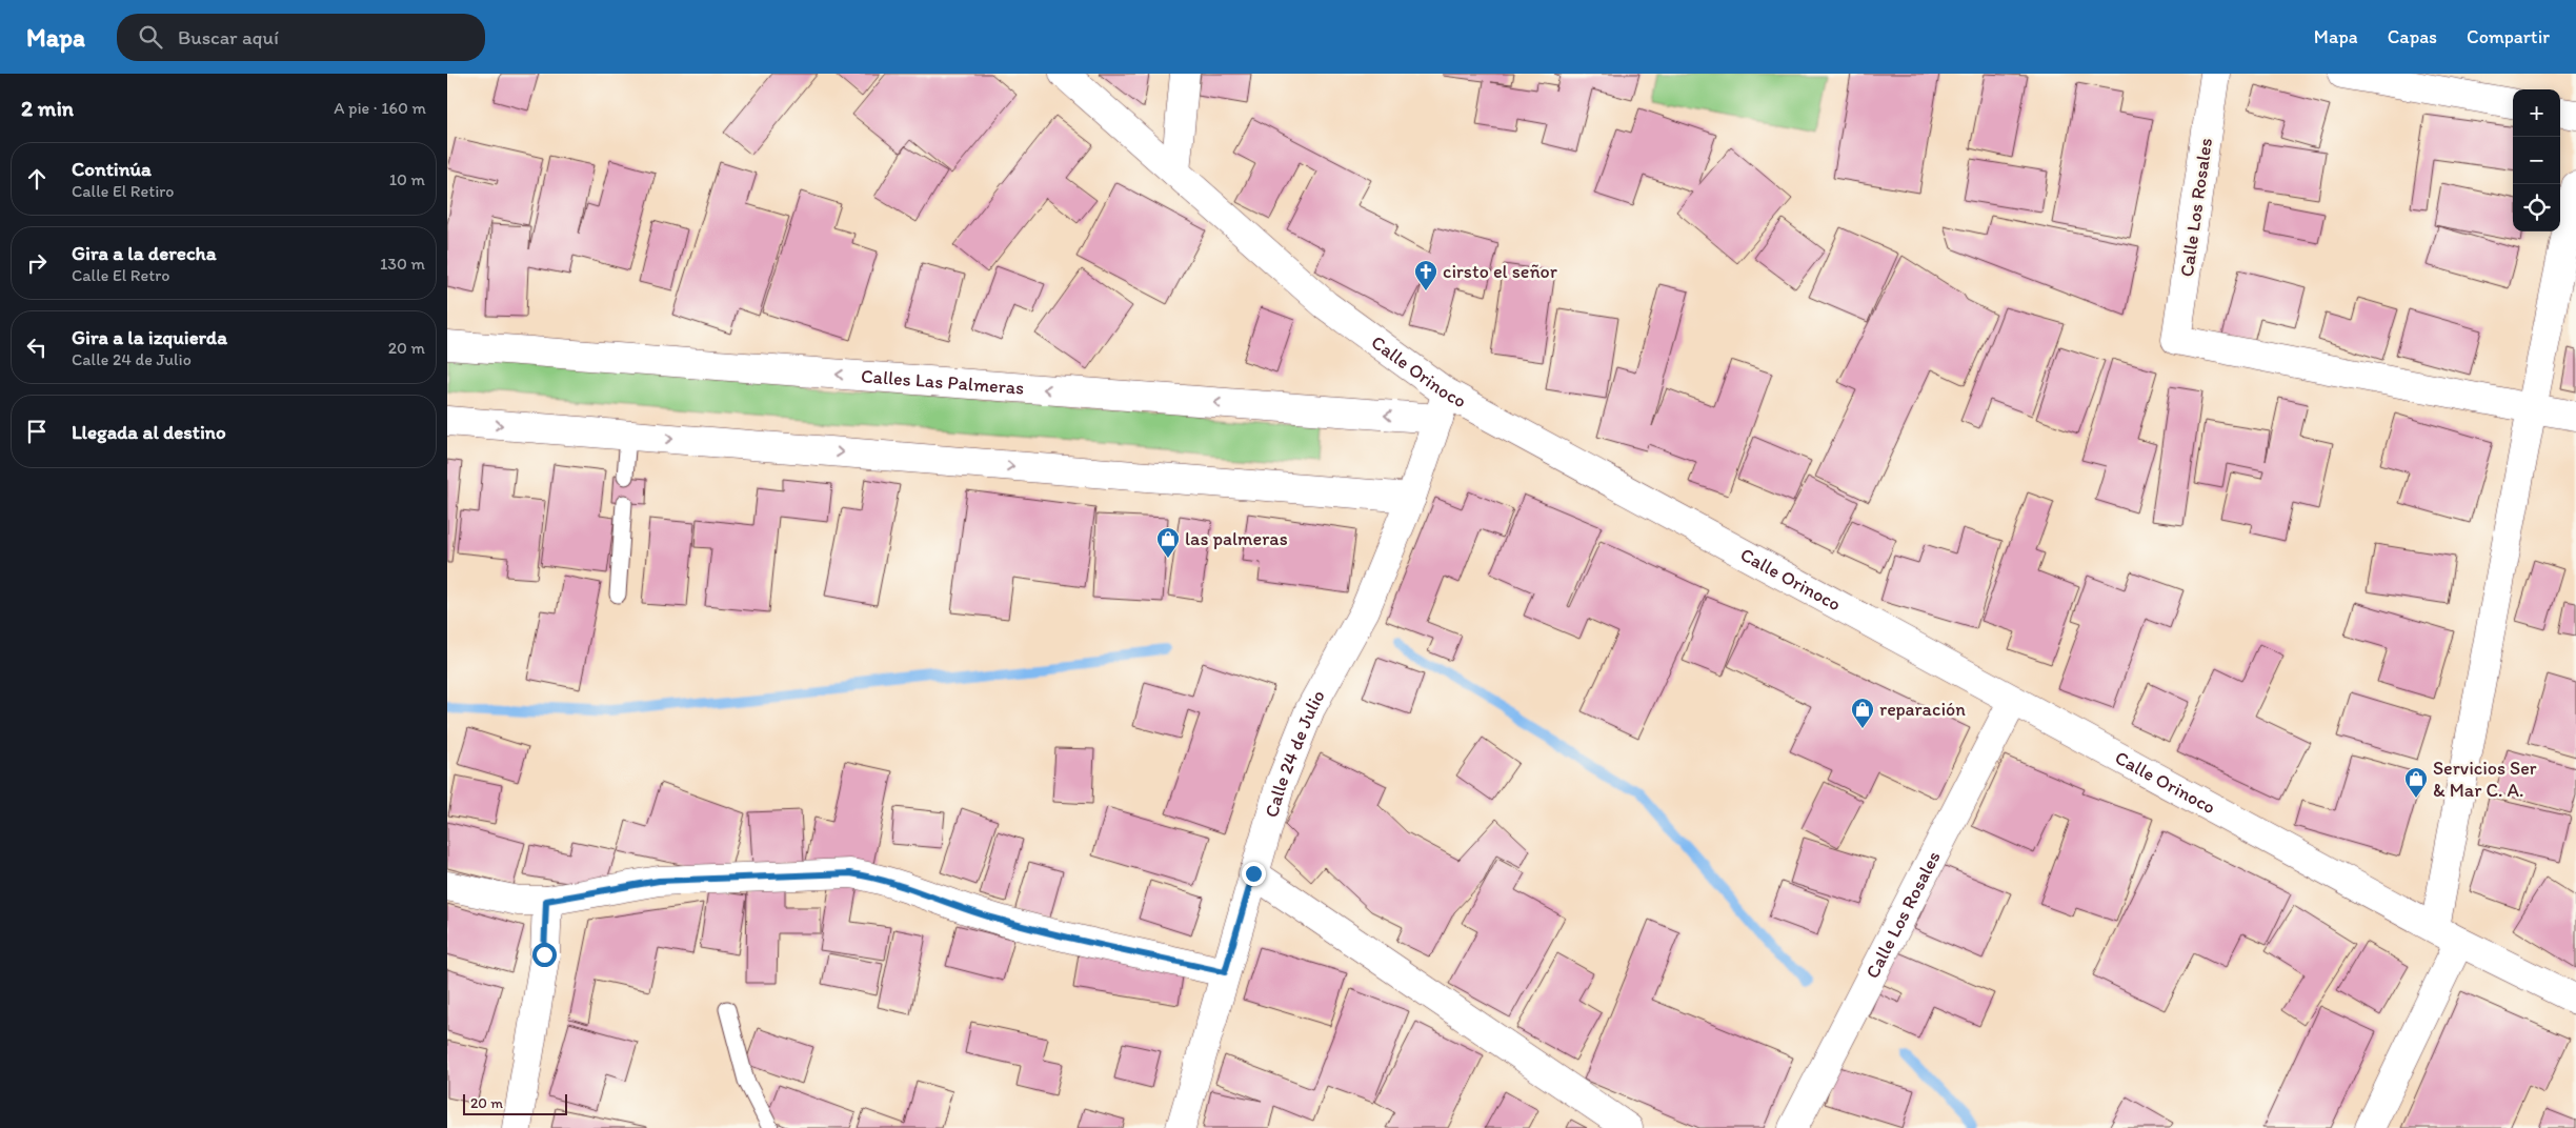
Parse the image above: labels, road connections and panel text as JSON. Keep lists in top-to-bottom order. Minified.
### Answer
{"streets":{"street":["Calle Los Rosales","Calle Orinoco","Calles Las Palmeras","Calle 24 de Julio"]},"crossings":[["Calle Los Rosales","Calle Orinoco"],["Calle Orinoco","Calles Las Palmeras"],["Calle Orinoco","Calle 24 de Julio"],["Calles Las Palmeras","Calle 24 de Julio"]],"places":{"church":["cirsto el señor"],"shop":["las palmeras","reparación","Servicios Ser & Mar C. A."]},"scale_bar":"20 m","page":{"header":"Mapa","search":"Buscar aquí","nav":["Mapa","Capas","Compartir"],"heading":["2 min","A pie · 160 m"],"map_buttons":["+","−"],"list":[["Continúa","Calle El Retiro","10 m"],["Gira a la derecha","Calle El Retro","130 m"],["Gira a la izquierda","Calle 24 de Julio","20 m"],"Llegada al destino"],"scale":"20 m"}}
